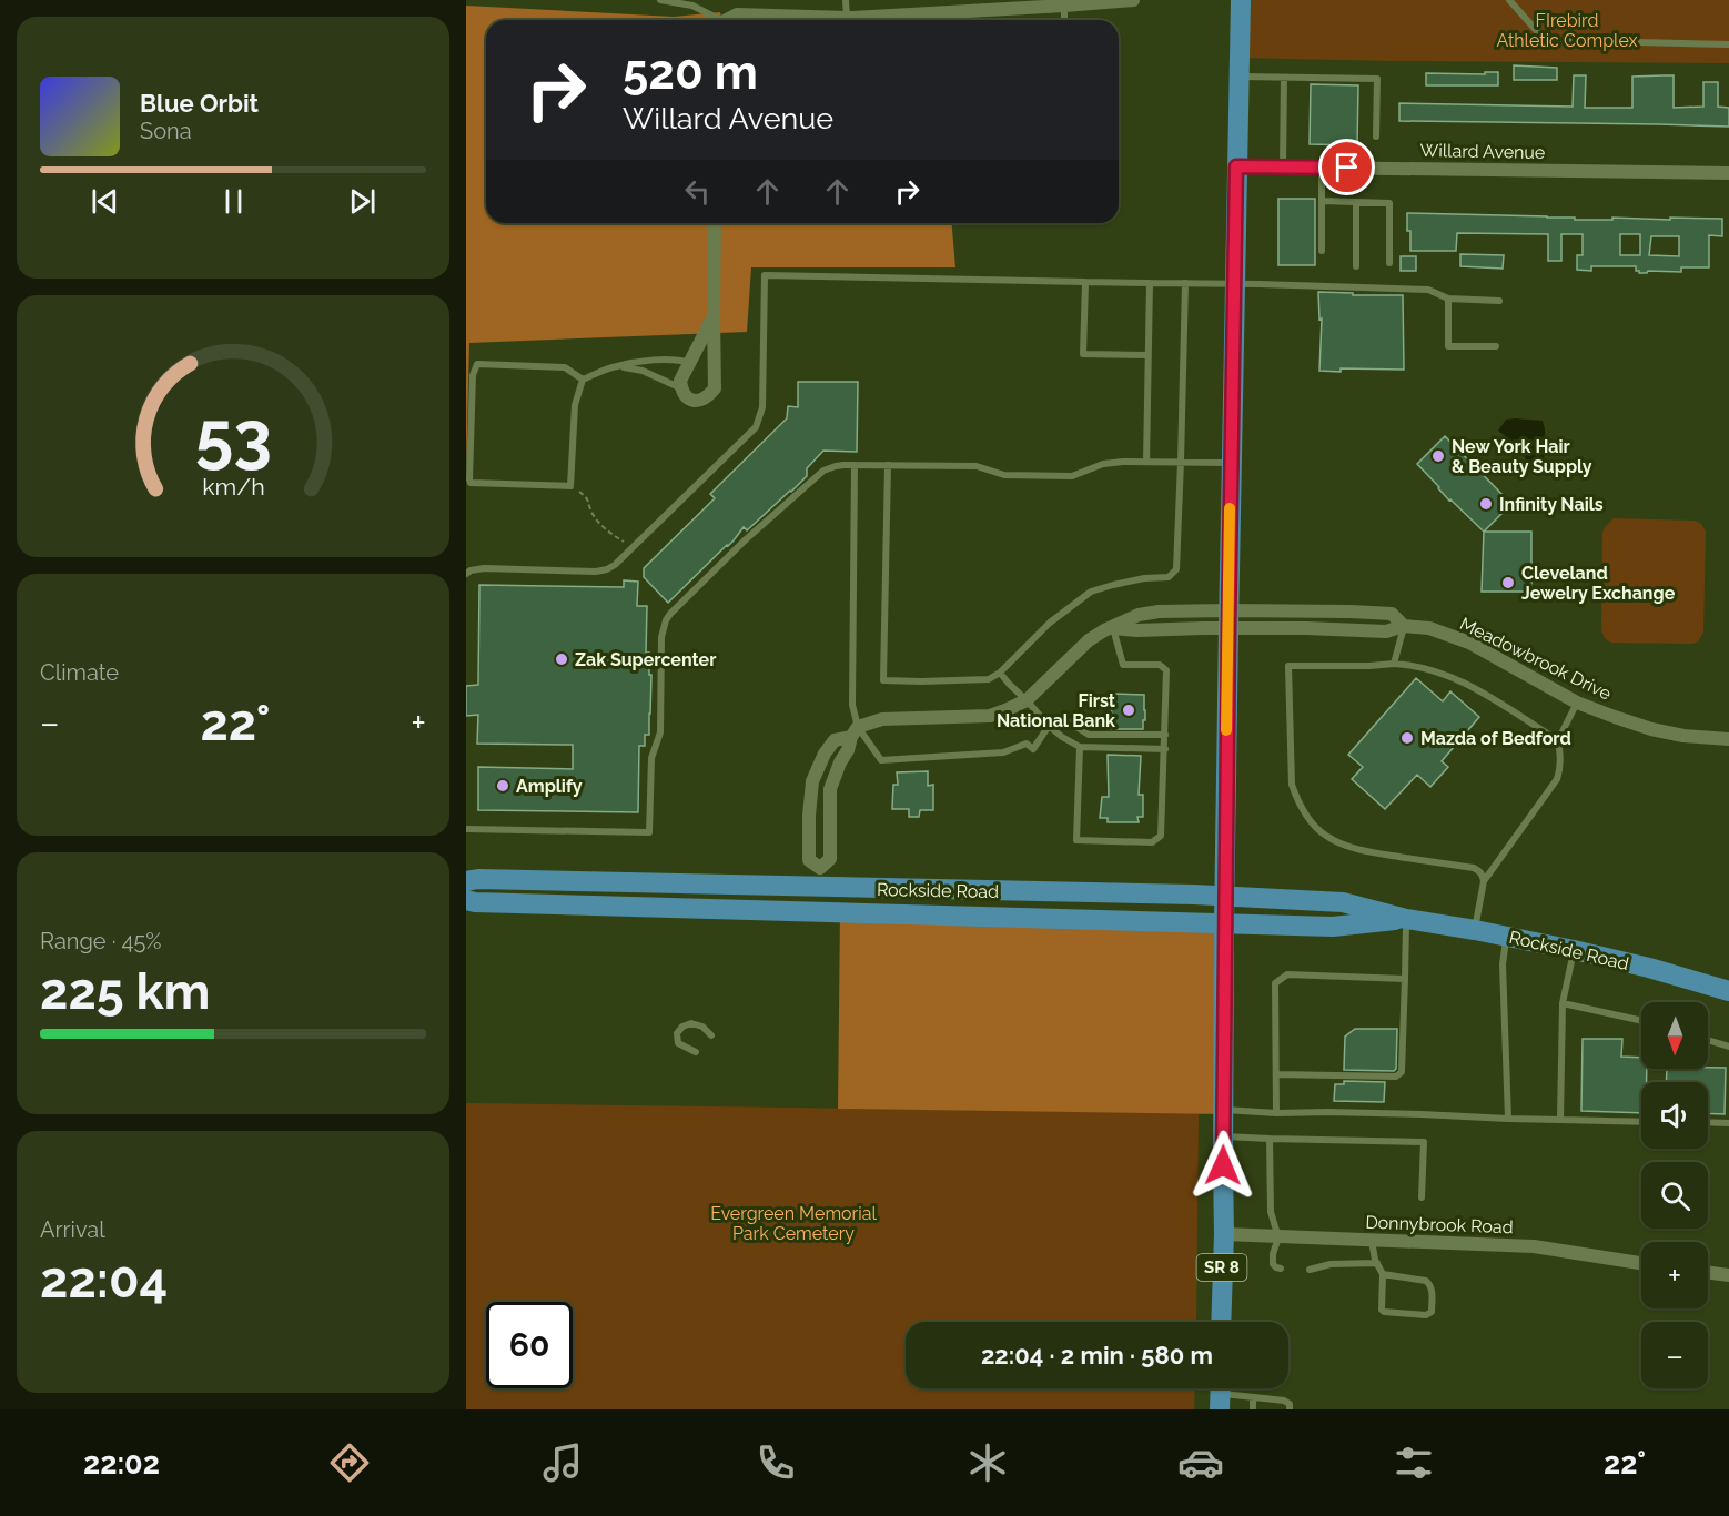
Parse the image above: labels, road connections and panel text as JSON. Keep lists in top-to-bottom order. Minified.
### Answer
{"streets":{"main road":["Rockside Road","SR 8"],"street":["Willard Avenue","Meadowbrook Drive","Donnybrook Road"]},"crossings":[["Willard Avenue","SR 8"],["Meadowbrook Drive","SR 8"],["Rockside Road","SR 8"],["Donnybrook Road","SR 8"]],"parks":["FIrebird Athletic Complex","Evergreen Memorial Park Cemetery"],"places":["New York Hair & Beauty Supply","Infinity Nails","Cleveland Jewelry Exchange","Zak Supercenter","First National Bank","Mazda of Bedford","Amplify"],"north":"bottom","page":{"turn":["520 m","Willard Avenue"],"song":["Blue Orbit","Sona"],"tile":["Climate",["Range · 45%","225 km"],["Arrival","22:04"]],"heat":["−","22°","+"],"map_buttons":["+","−"],"limit":"60","trip":"22:04 · 2 min · 580 m","tabs":["22:02","22°"],"gauge":["53","km/h"]}}
